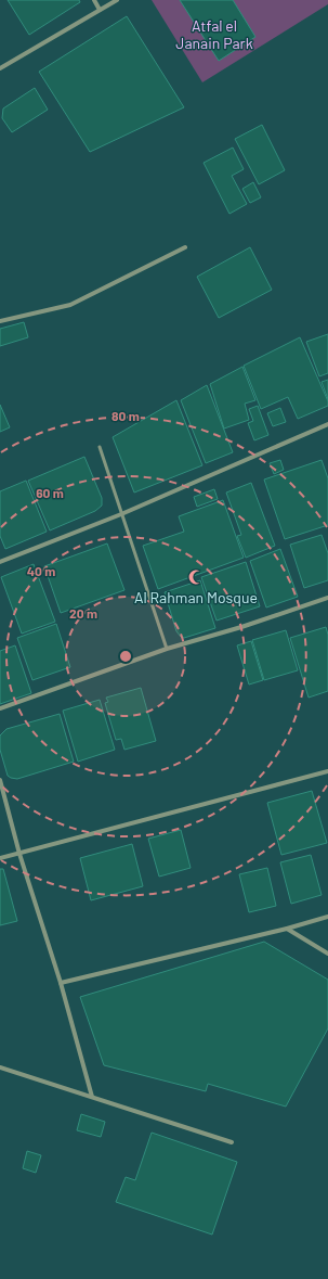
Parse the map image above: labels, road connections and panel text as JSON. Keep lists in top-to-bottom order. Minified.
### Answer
{"parks":["Atfal el Janain Park"],"places":{"mosque":["Al Rahman Mosque"]},"rings":["80 m","60 m","40 m","20 m"]}
